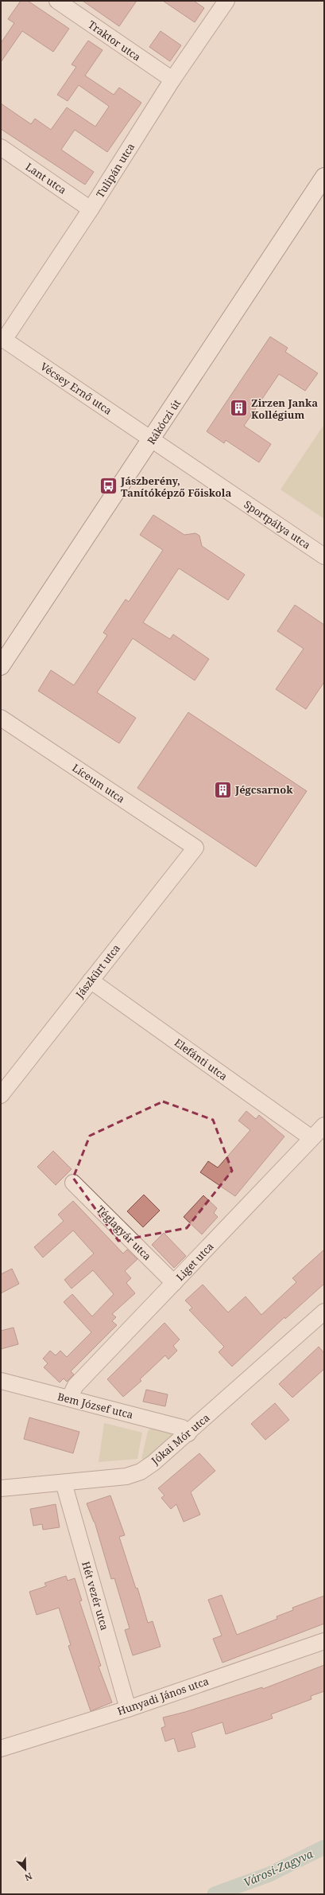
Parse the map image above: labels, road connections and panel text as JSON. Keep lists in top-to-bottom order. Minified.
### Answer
{"streets":{"street":["Traktor utca","Tulipán utca","Lant utca","Vécsey Ernő utca","Rákóczi út","Sportpálya utca","Líceum utca","Jászkürt utca","Elefánti utca","Téglagyár utca","Liget utca","Bem József utca","Jókai Mór utca","Hét vezér utca","Hunyadi János utca"]},"crossings":[["Traktor utca","Tulipán utca"],["Tulipán utca","Lant utca"],["Tulipán utca","Vécsey Ernő utca"],["Vécsey Ernő utca","Rákóczi út"],["Vécsey Ernő utca","Sportpálya utca"],["Rákóczi út","Sportpálya utca"],["Líceum utca","Jászkürt utca"],["Jászkürt utca","Elefánti utca"],["Elefánti utca","Liget utca"],["Téglagyár utca","Liget utca"],["Liget utca","Bem József utca"],["Bem József utca","Jókai Mór utca"],["Jókai Mór utca","Hét vezér utca"],["Hét vezér utca","Hunyadi János utca"]],"water":["Városi-Zagyva"],"places":{"building":["Zirzen Janka Kollégium","Jégcsarnok"],"bus stop":["Jászberény, Tanítóképző Főiskola"]},"north":"bottom right"}
